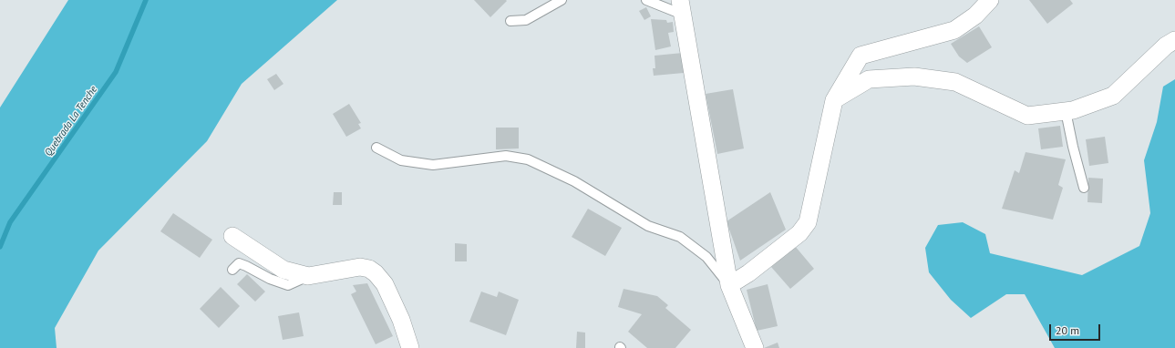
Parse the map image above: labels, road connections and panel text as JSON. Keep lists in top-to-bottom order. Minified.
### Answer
{"water":["Quebrada La Tenche"],"scale_bar":"20 m"}
